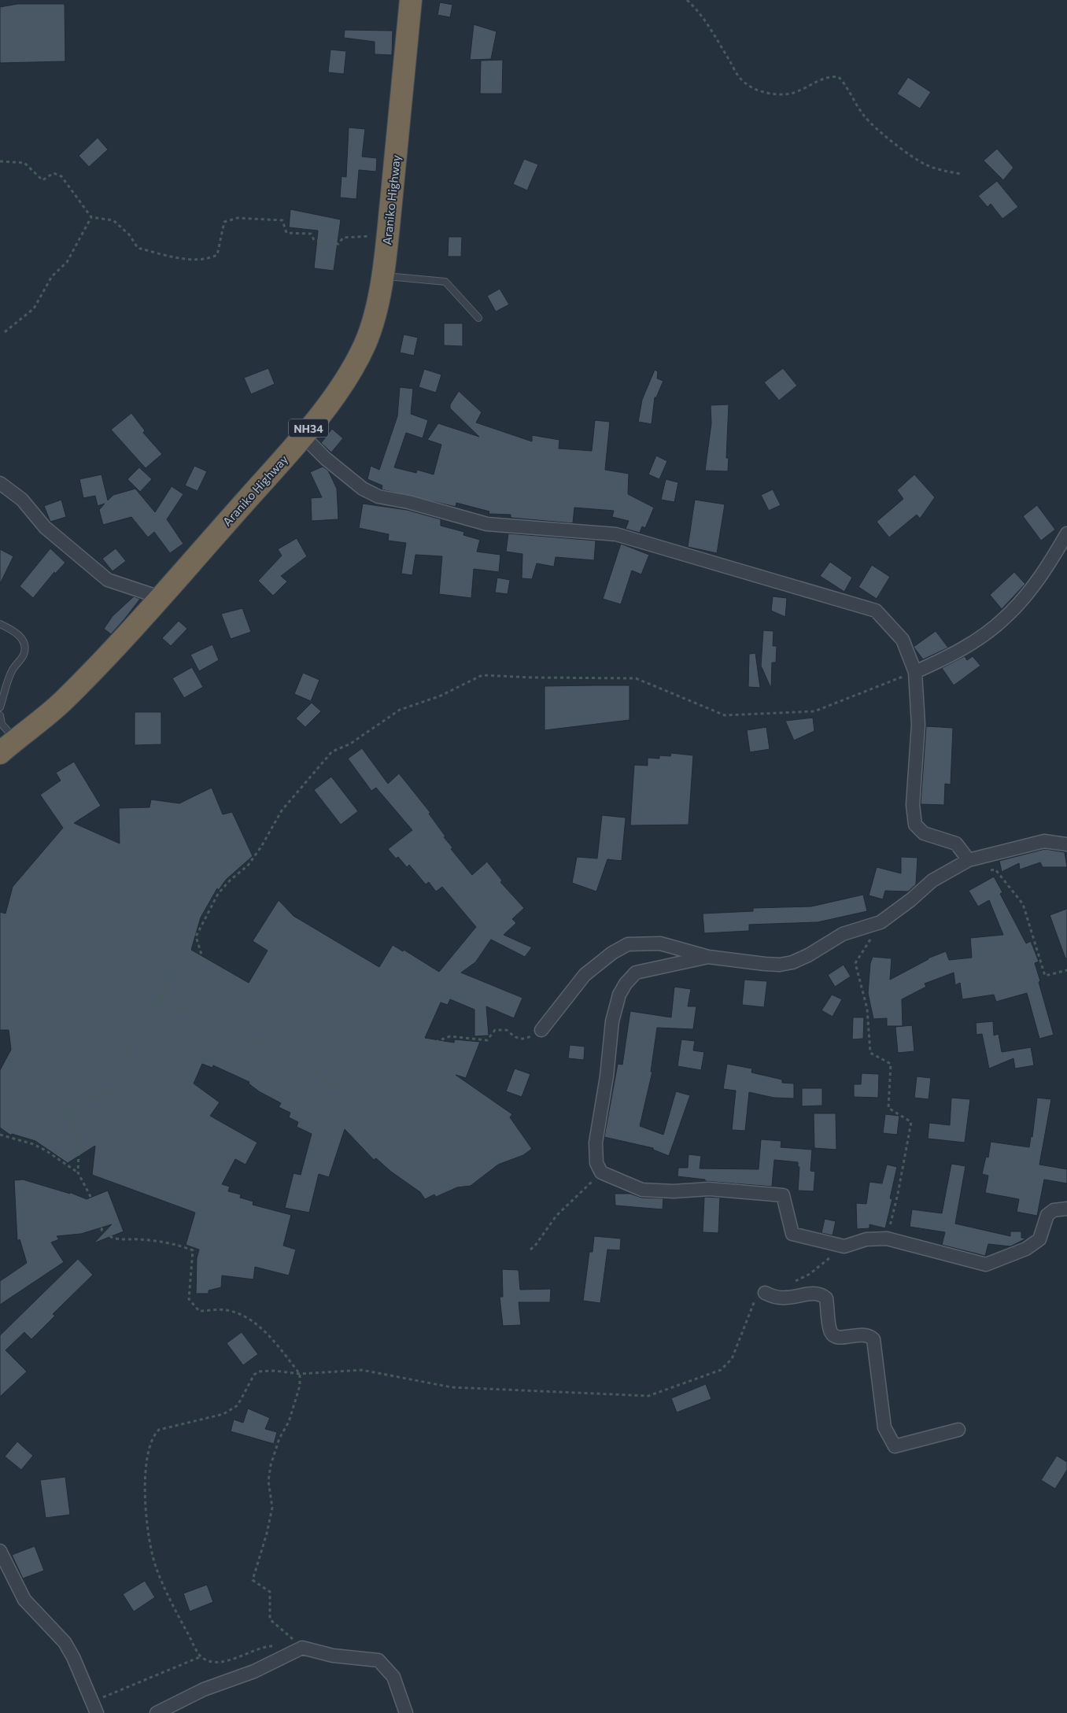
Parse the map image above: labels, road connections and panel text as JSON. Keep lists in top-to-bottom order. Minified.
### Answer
{"streets":{"highway":["Araniko Highway","NH34"]}}
